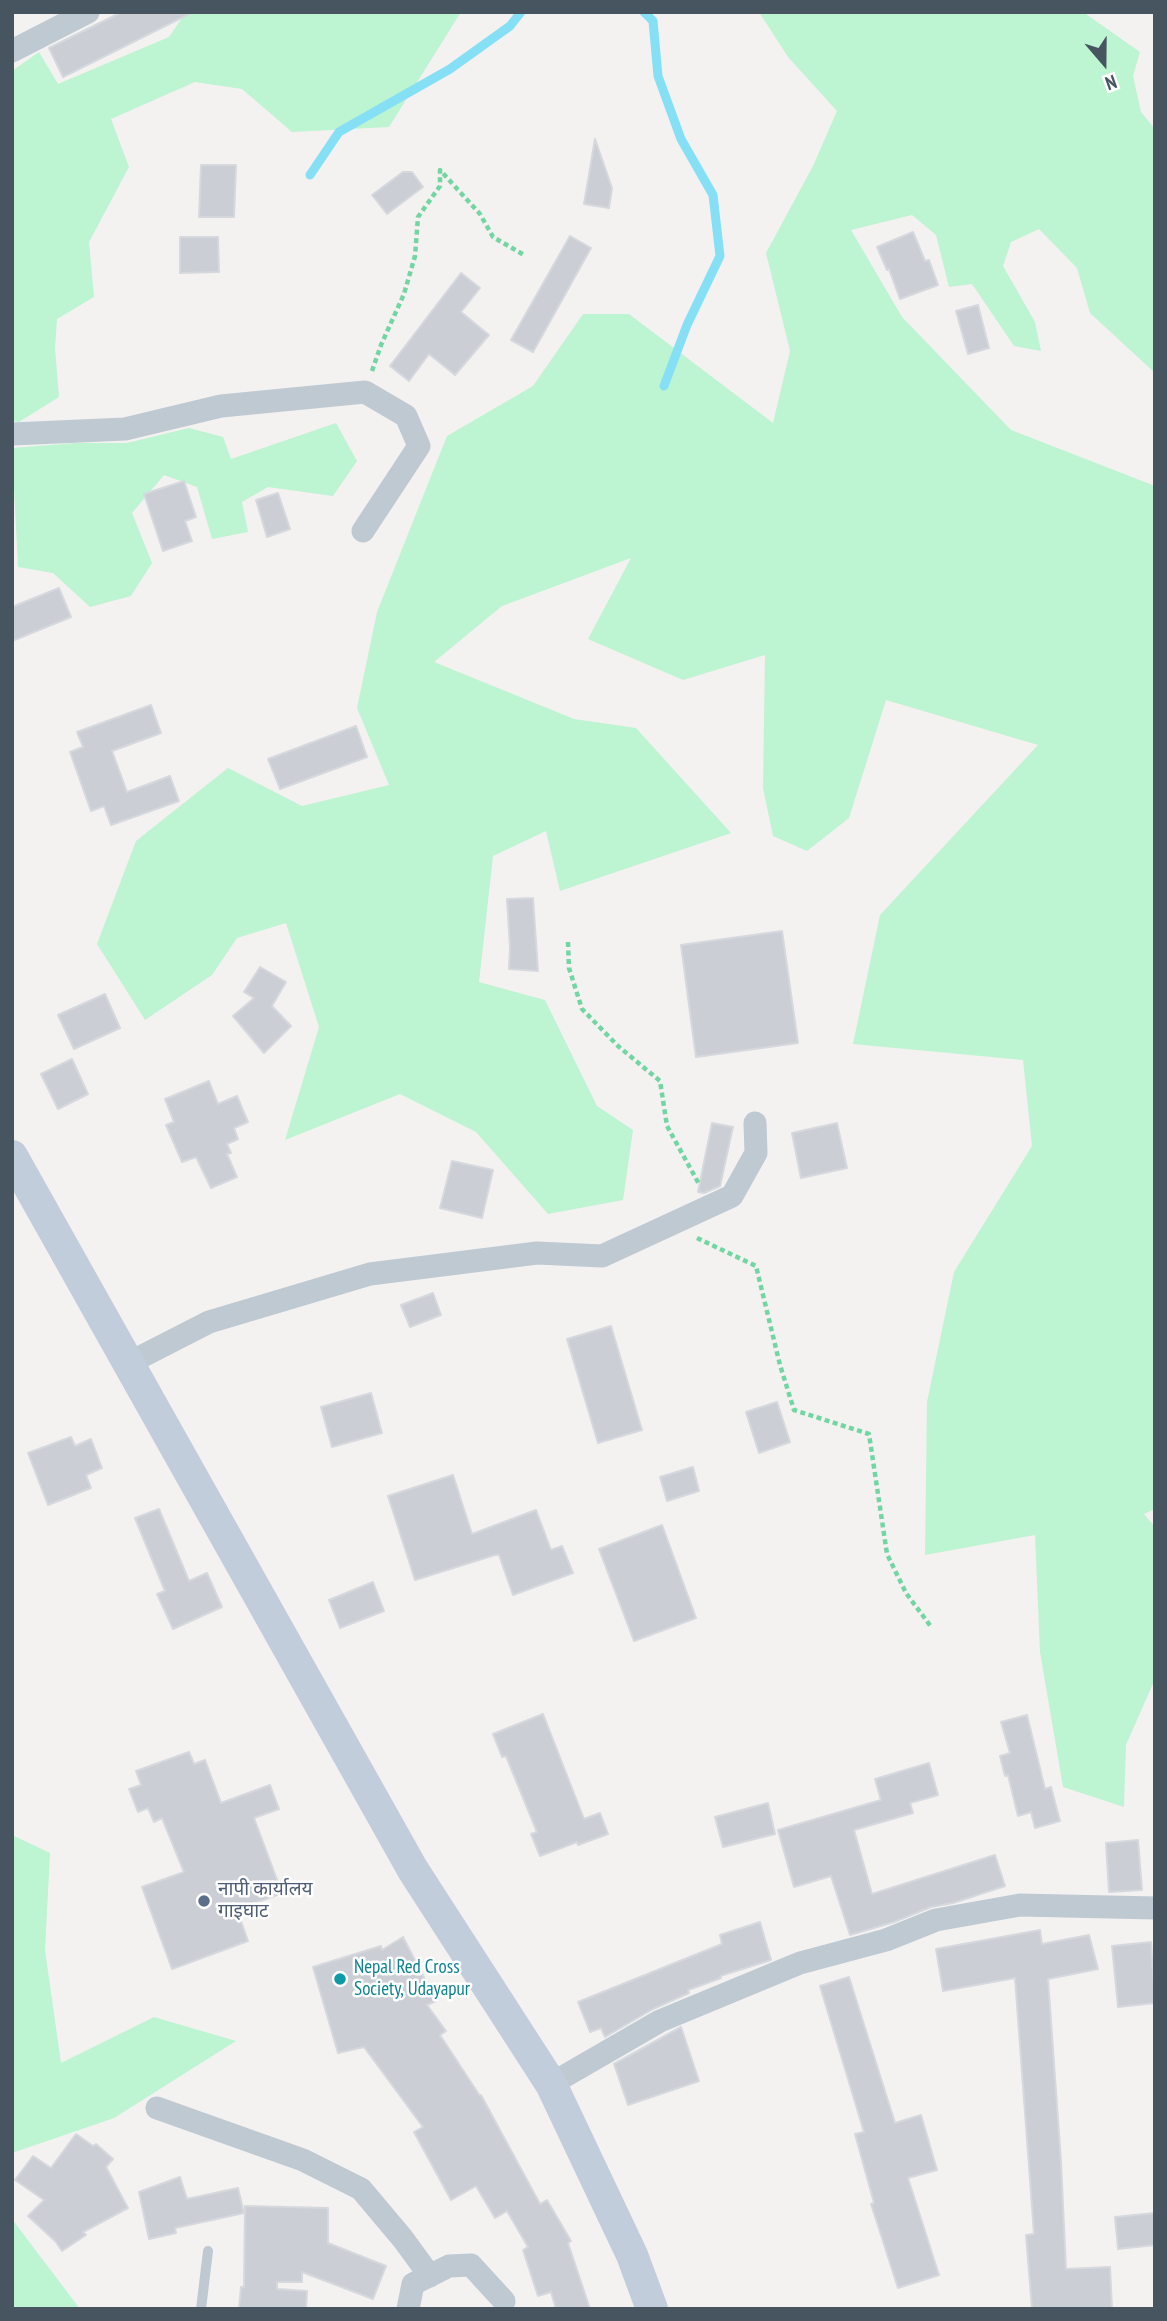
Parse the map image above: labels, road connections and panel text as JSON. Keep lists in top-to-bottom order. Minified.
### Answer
{"places":["नापी कार्यालय गाइघाट","Nepal Red Cross Society, Udayapur"],"north":"bottom"}
